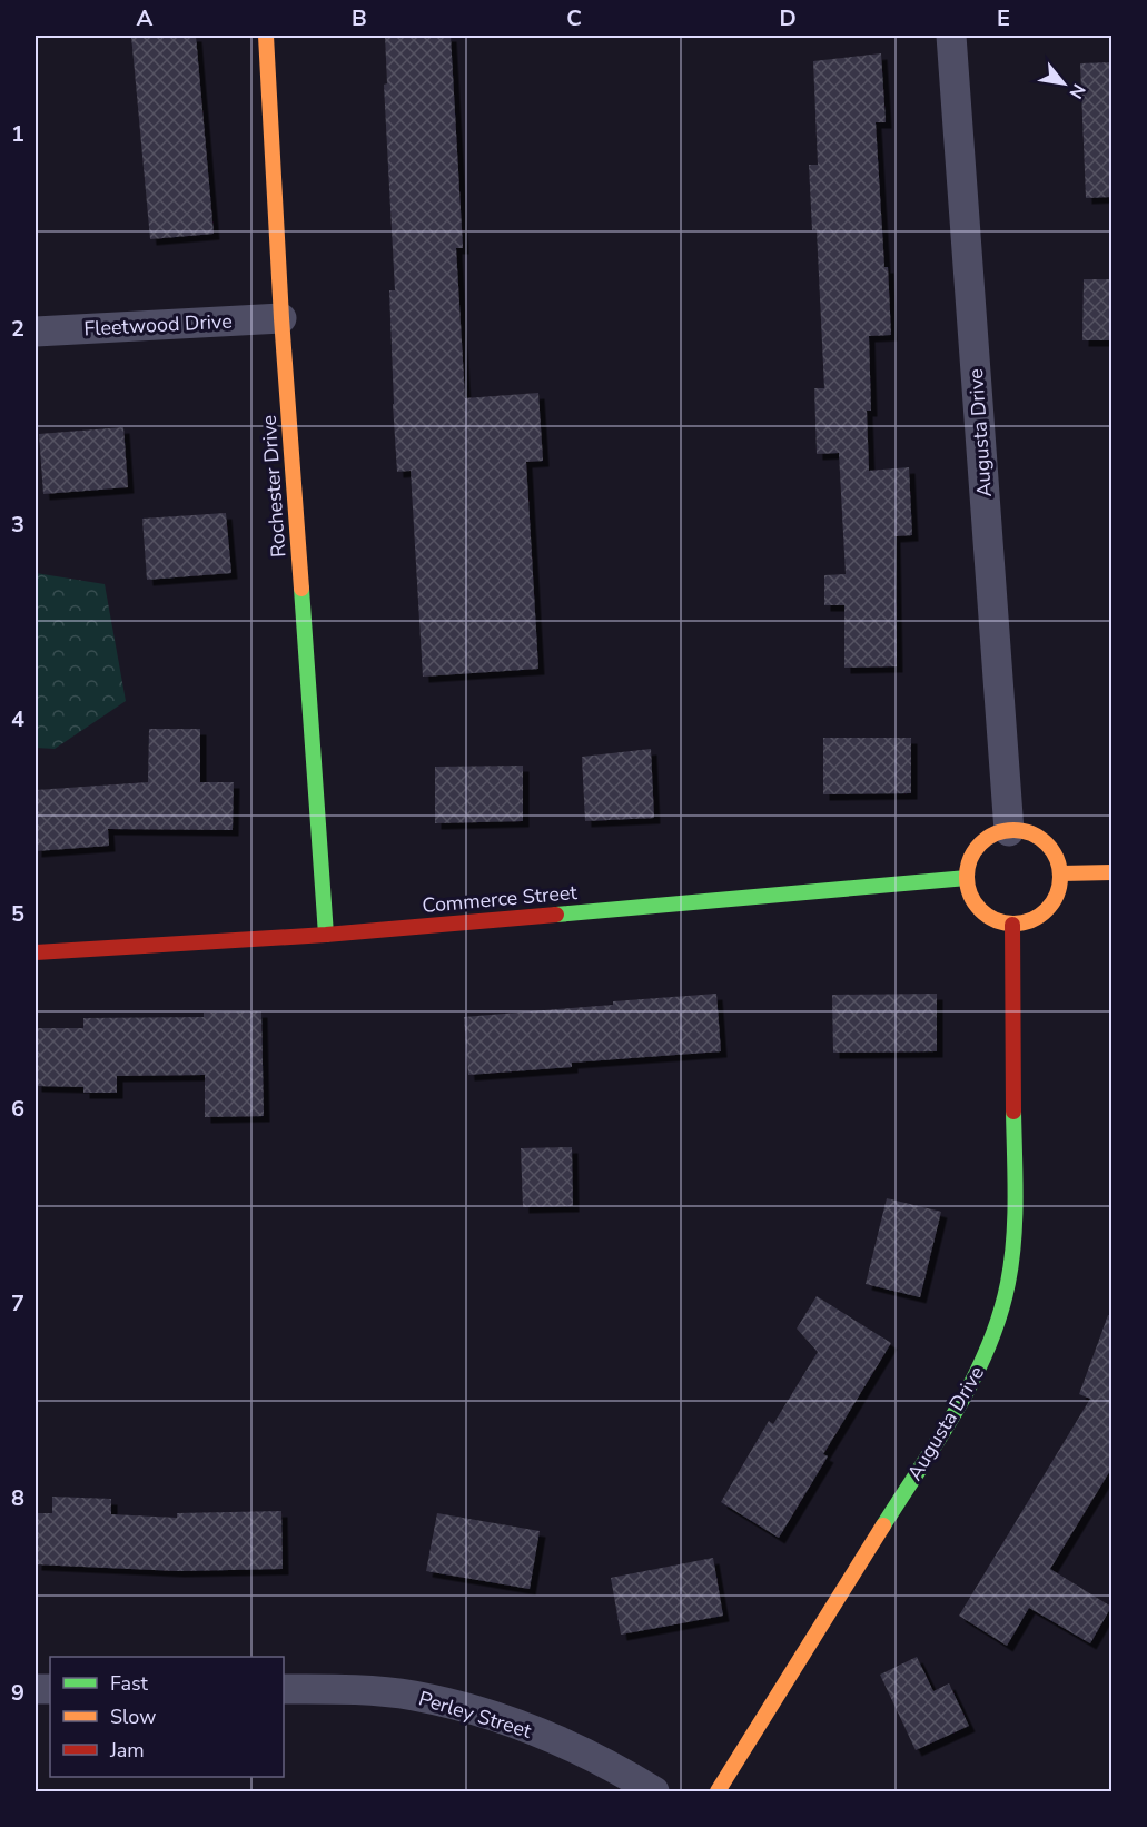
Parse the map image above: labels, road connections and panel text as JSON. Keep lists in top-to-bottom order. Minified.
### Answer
{"streets":{"street":["Fleetwood Drive","Augusta Drive","Rochester Drive","Commerce Street","Perley Street"]},"crossings":[["Fleetwood Drive","Rochester Drive"],["Augusta Drive","Commerce Street"],["Rochester Drive","Commerce Street"]],"legend":["Fast","Slow","Jam"],"north":"bottom right","grid":{"columns":["A","B","C","D","E"],"rows":["1","2","3","4","5","6","7","8","9"]}}
